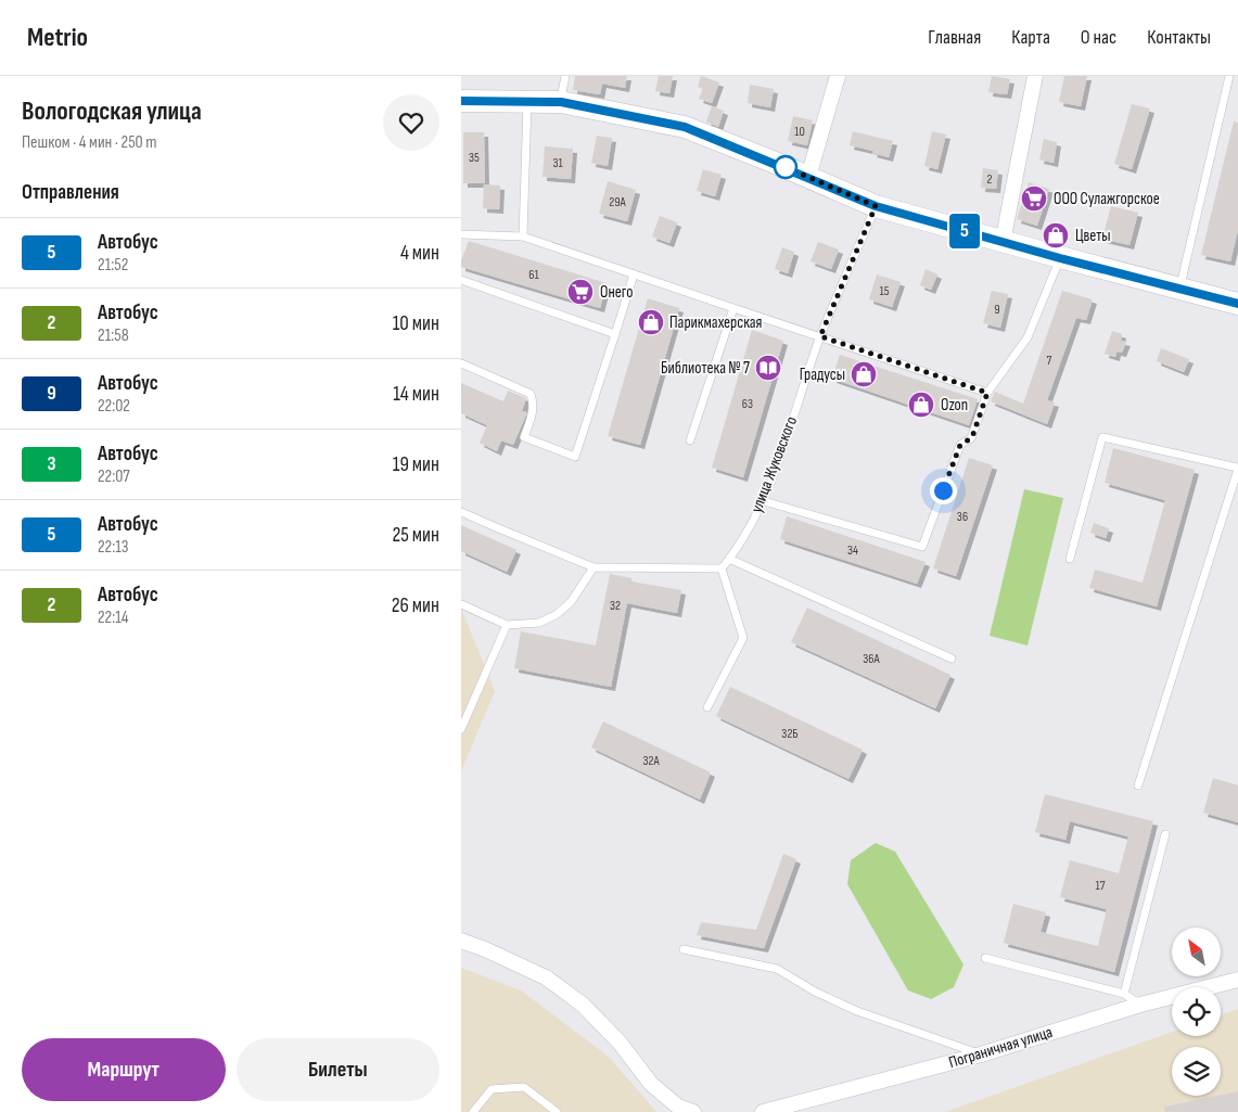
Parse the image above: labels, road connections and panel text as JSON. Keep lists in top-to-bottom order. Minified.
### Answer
{"streets":{"street":["Пограничная улица"],"lane":["улица Жуковского"]},"places":{"supermarket":["ООО Сулажгорское","Онего"],"shop":["Цветы","Парикмахерская","Градусы","Ozon"],"library":["Библиотека № 7"]},"lines":["bus line 5"],"house_numbers":["10","35","31","2","29А","61","15","9","7","63","36","34","32","36А","32Б","32А","17"],"north":"top left","page":{"header":"Metrio","nav":["Главная","Карта","О нас","Контакты"],"heading":[["Вологодская улица","Пешком · 4 мин · 250 m"],"Отправления"],"on_map":"5","list":[{"mark":"5","name":"Автобус","note":"21:52","value":"4 мин"},{"mark":"2","name":"Автобус","note":"21:58","value":"10 мин"},{"mark":"9","name":"Автобус","note":"22:02","value":"14 мин"},{"mark":"3","name":"Автобус","note":"22:07","value":"19 мин"},{"mark":"5","name":"Автобус","note":"22:13","value":"25 мин"},{"mark":"2","name":"Автобус","note":"22:14","value":"26 мин"}],"buttons":["Маршрут","Билеты"]}}
